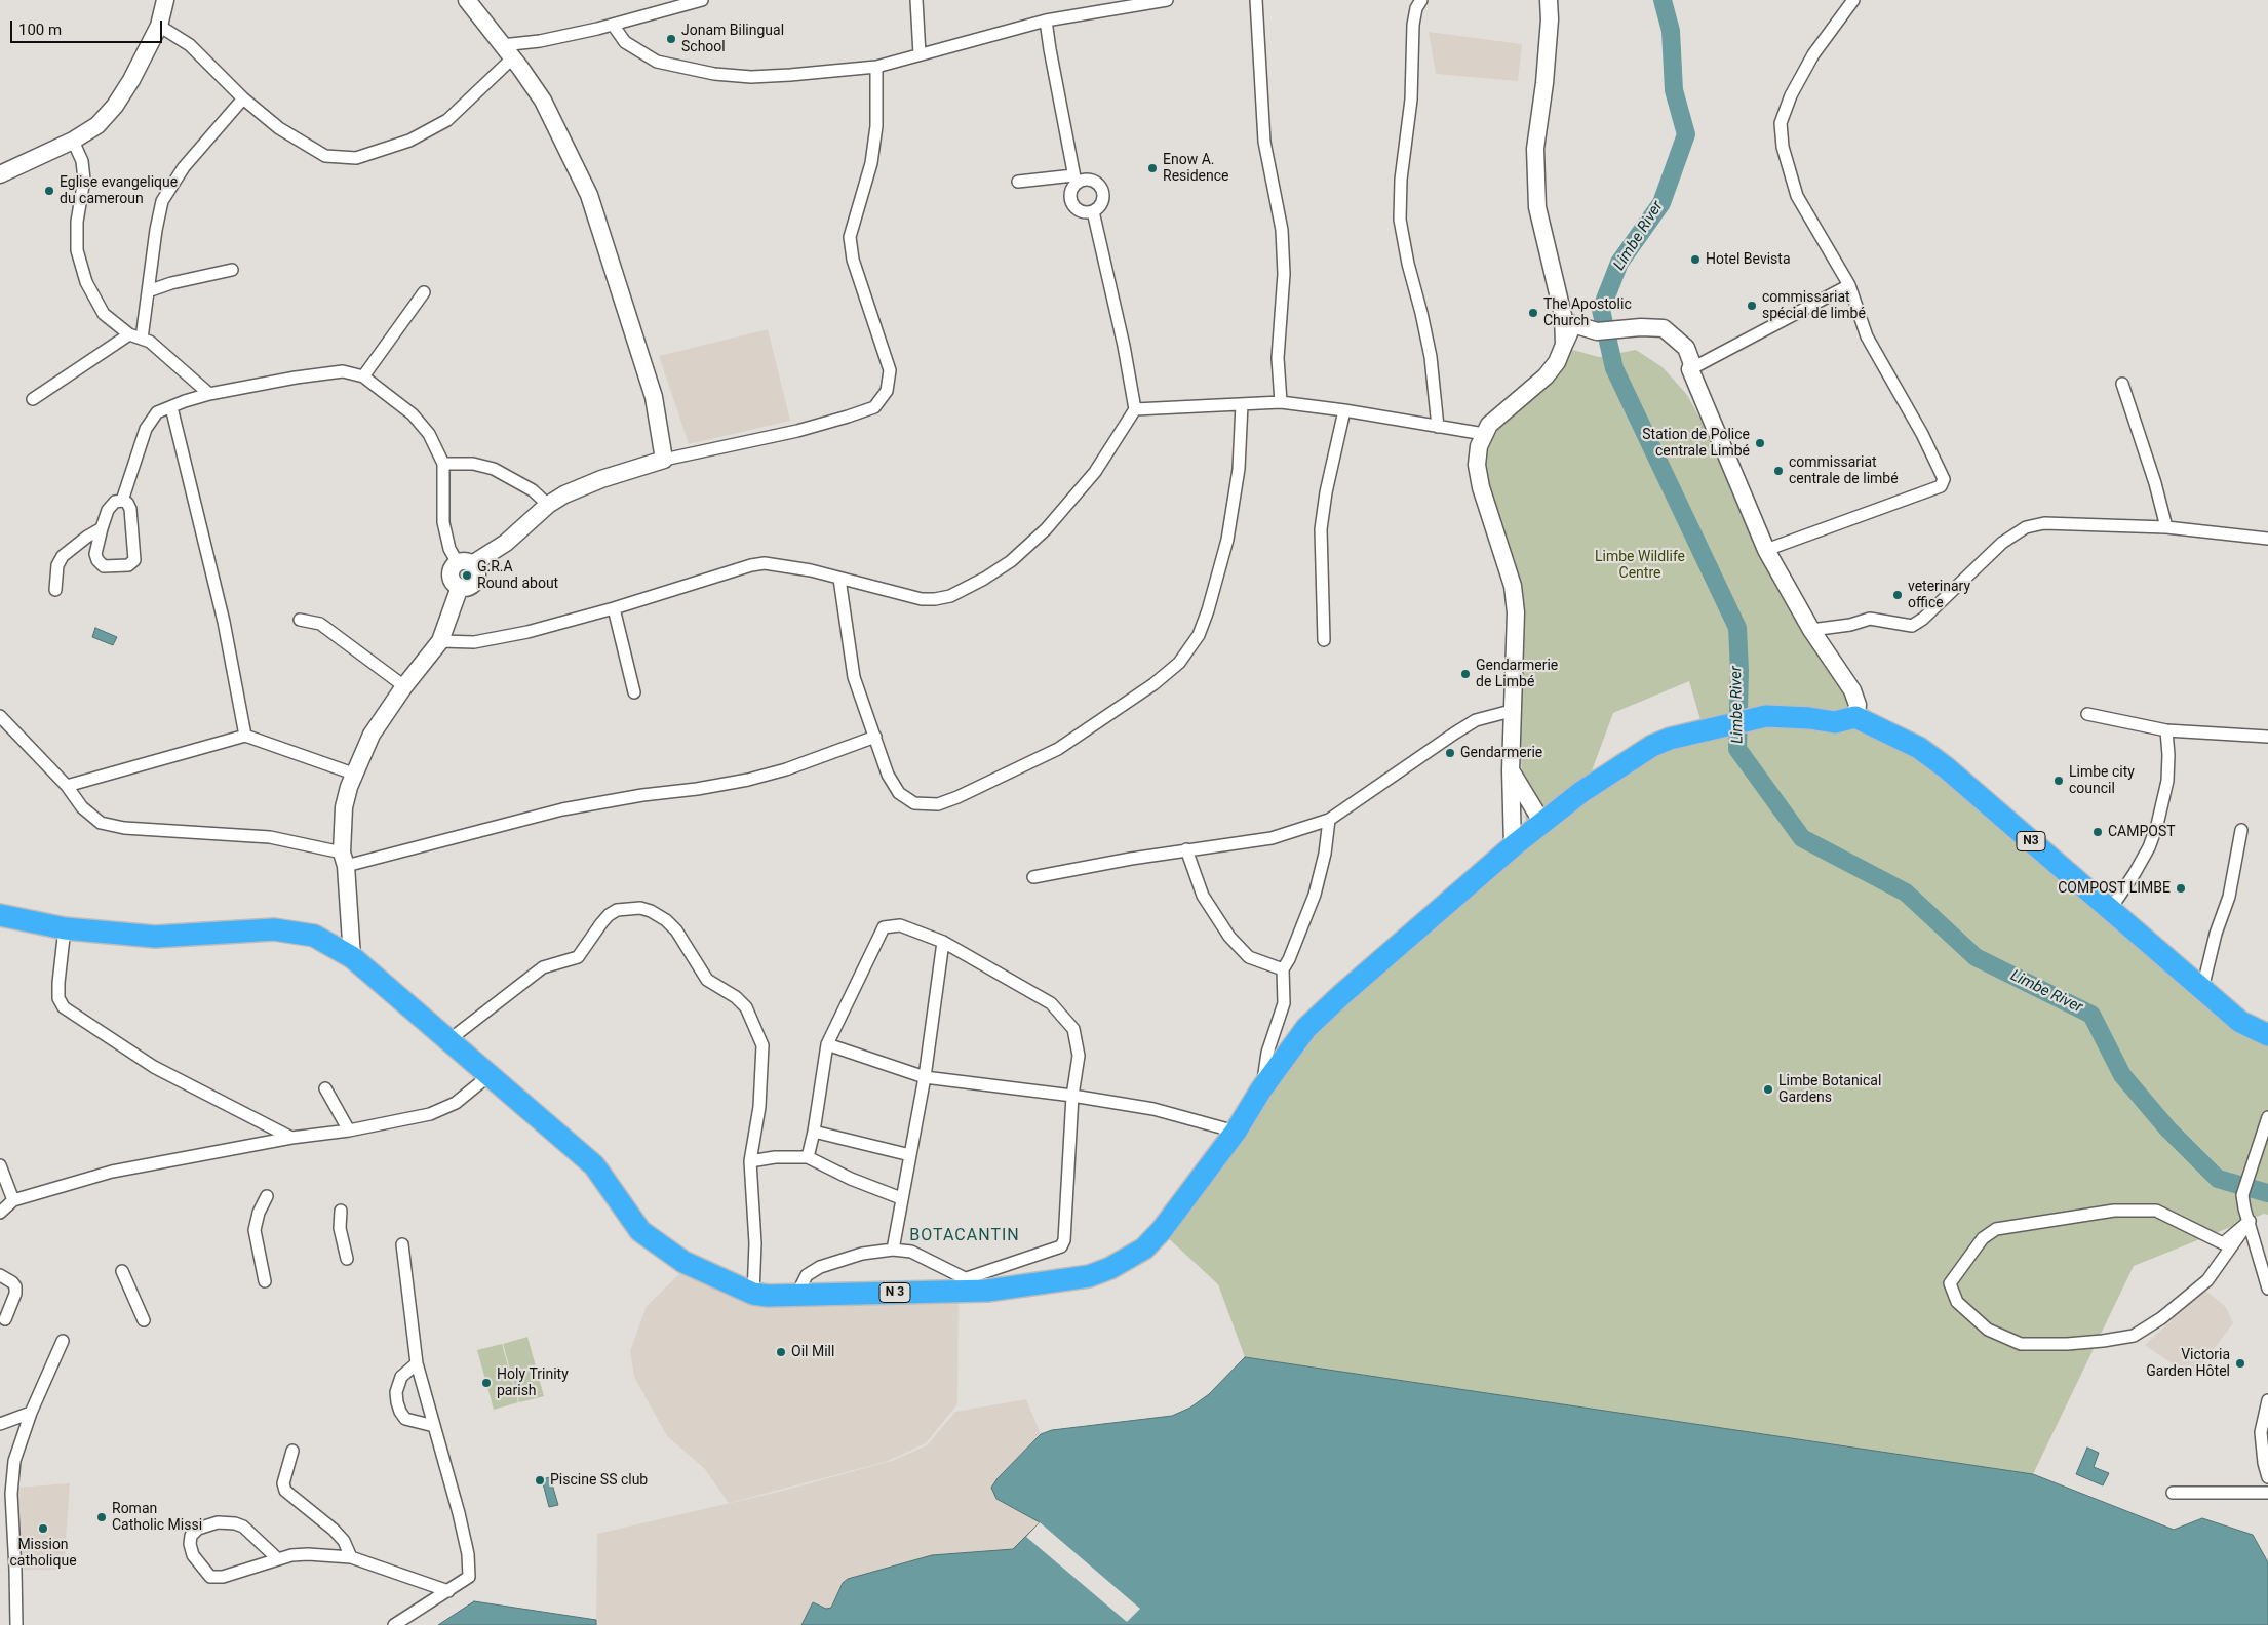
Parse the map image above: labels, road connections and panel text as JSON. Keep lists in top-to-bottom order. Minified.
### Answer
{"streets":{"highway":["N3","N 3"]},"crossings":[["N3","N 3"]],"districts":["BOTACANTIN"],"water":["Limbe River"],"parks":["Limbe Wildlife Centre"],"places":["Jonam Bilingual School","Enow A. Residence","Eglise evangelique du cameroun","Hotel Bevista","commissariat spécial de limbé","The Apostolic Church","Station de Police centrale Limbé","commissariat centrale de limbé","G.R.A Round about","veterinary office","Gendarmerie de Limbé","Gendarmerie","Limbe city council","CAMPOST","COMPOST LIMBE","Limbe Botanical Gardens","Oil Mill","Victoria Garden Hôtel","Holy Trinity parish","Piscine SS club","Roman Catholic Missi","Mission catholique"],"scale_bar":"100 m"}
